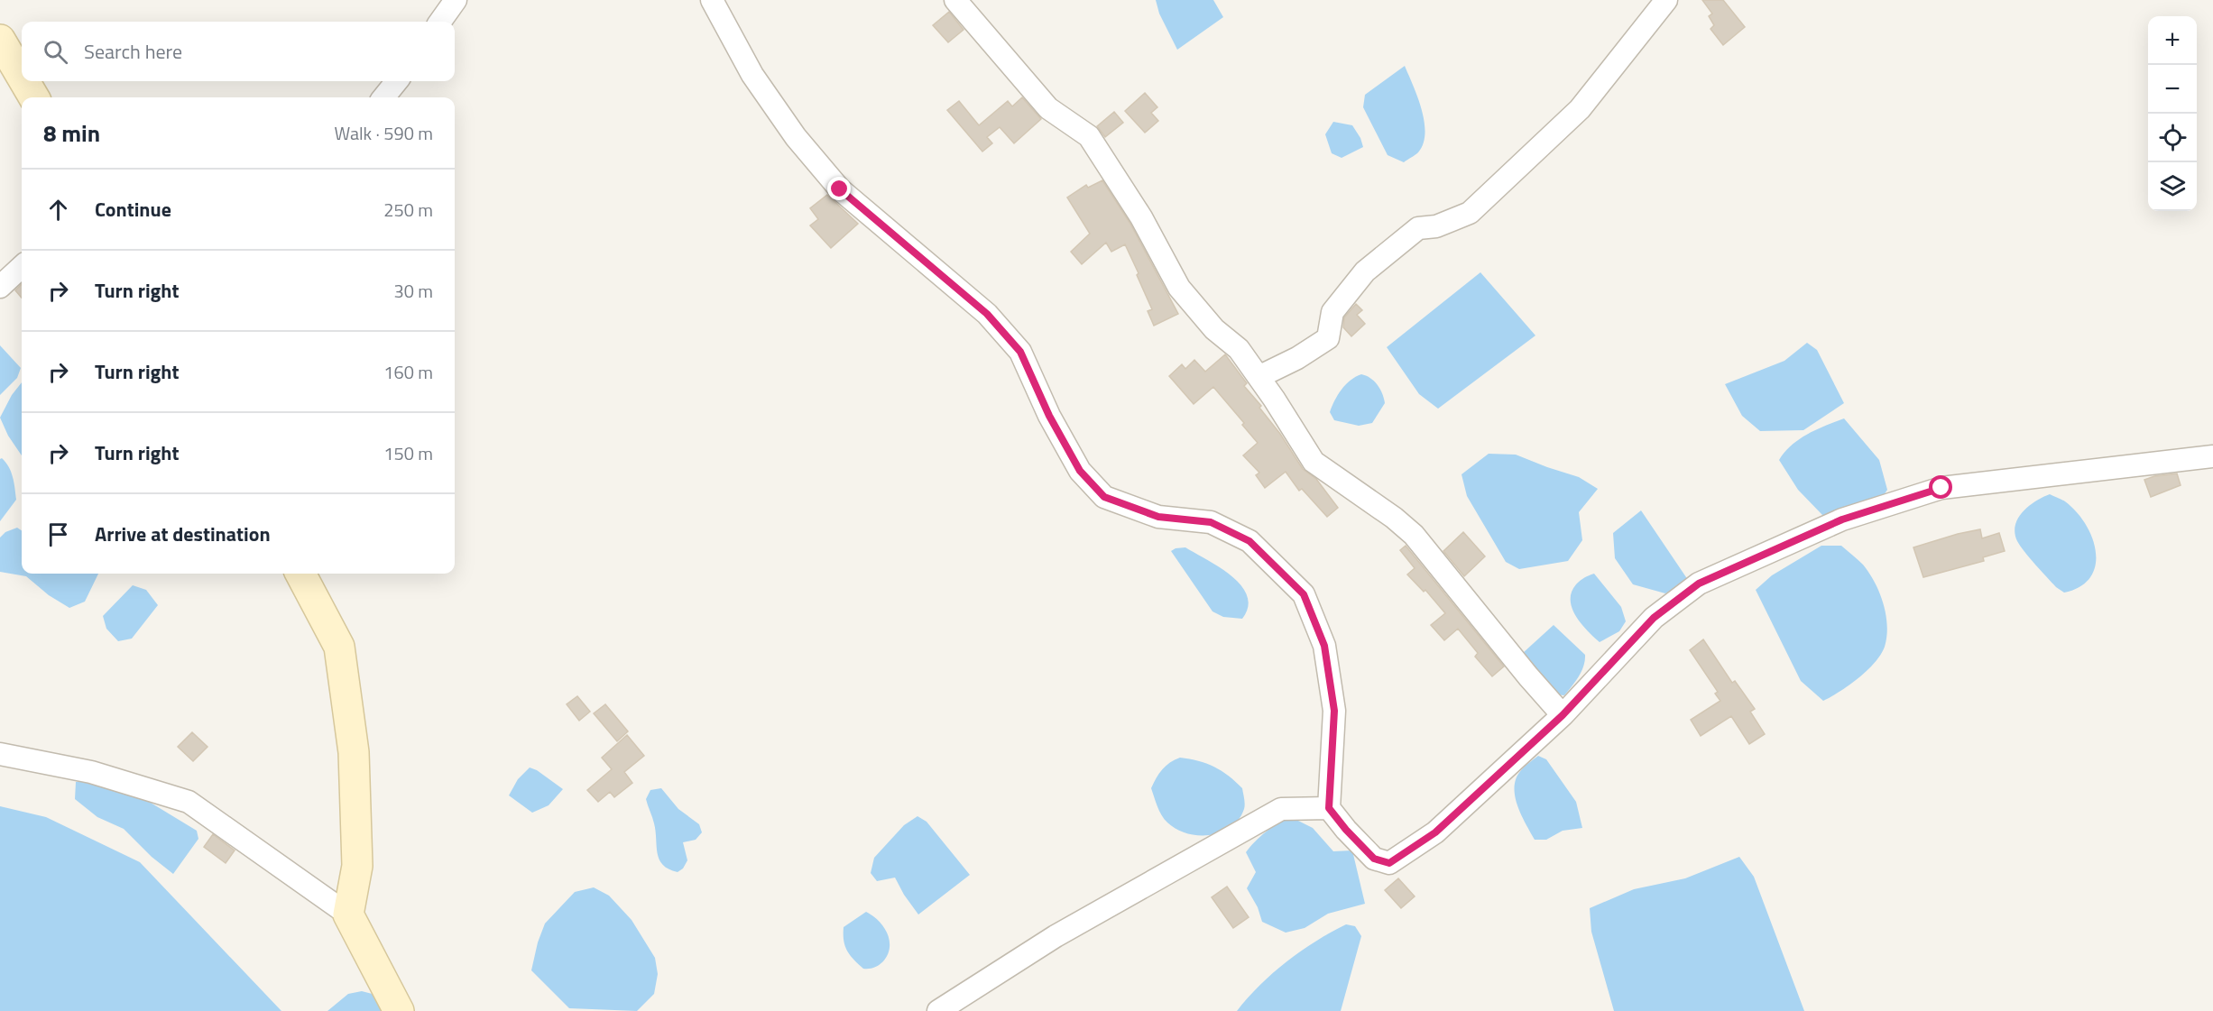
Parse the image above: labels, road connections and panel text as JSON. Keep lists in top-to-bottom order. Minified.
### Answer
{"page":{"map_buttons":["+","−"],"search":"Search here","heading":["8 min","Walk · 590 m"],"list":[["Continue","250 m"],["Turn right","30 m"],["Turn right","160 m"],["Turn right","150 m"],"Arrive at destination"]}}
